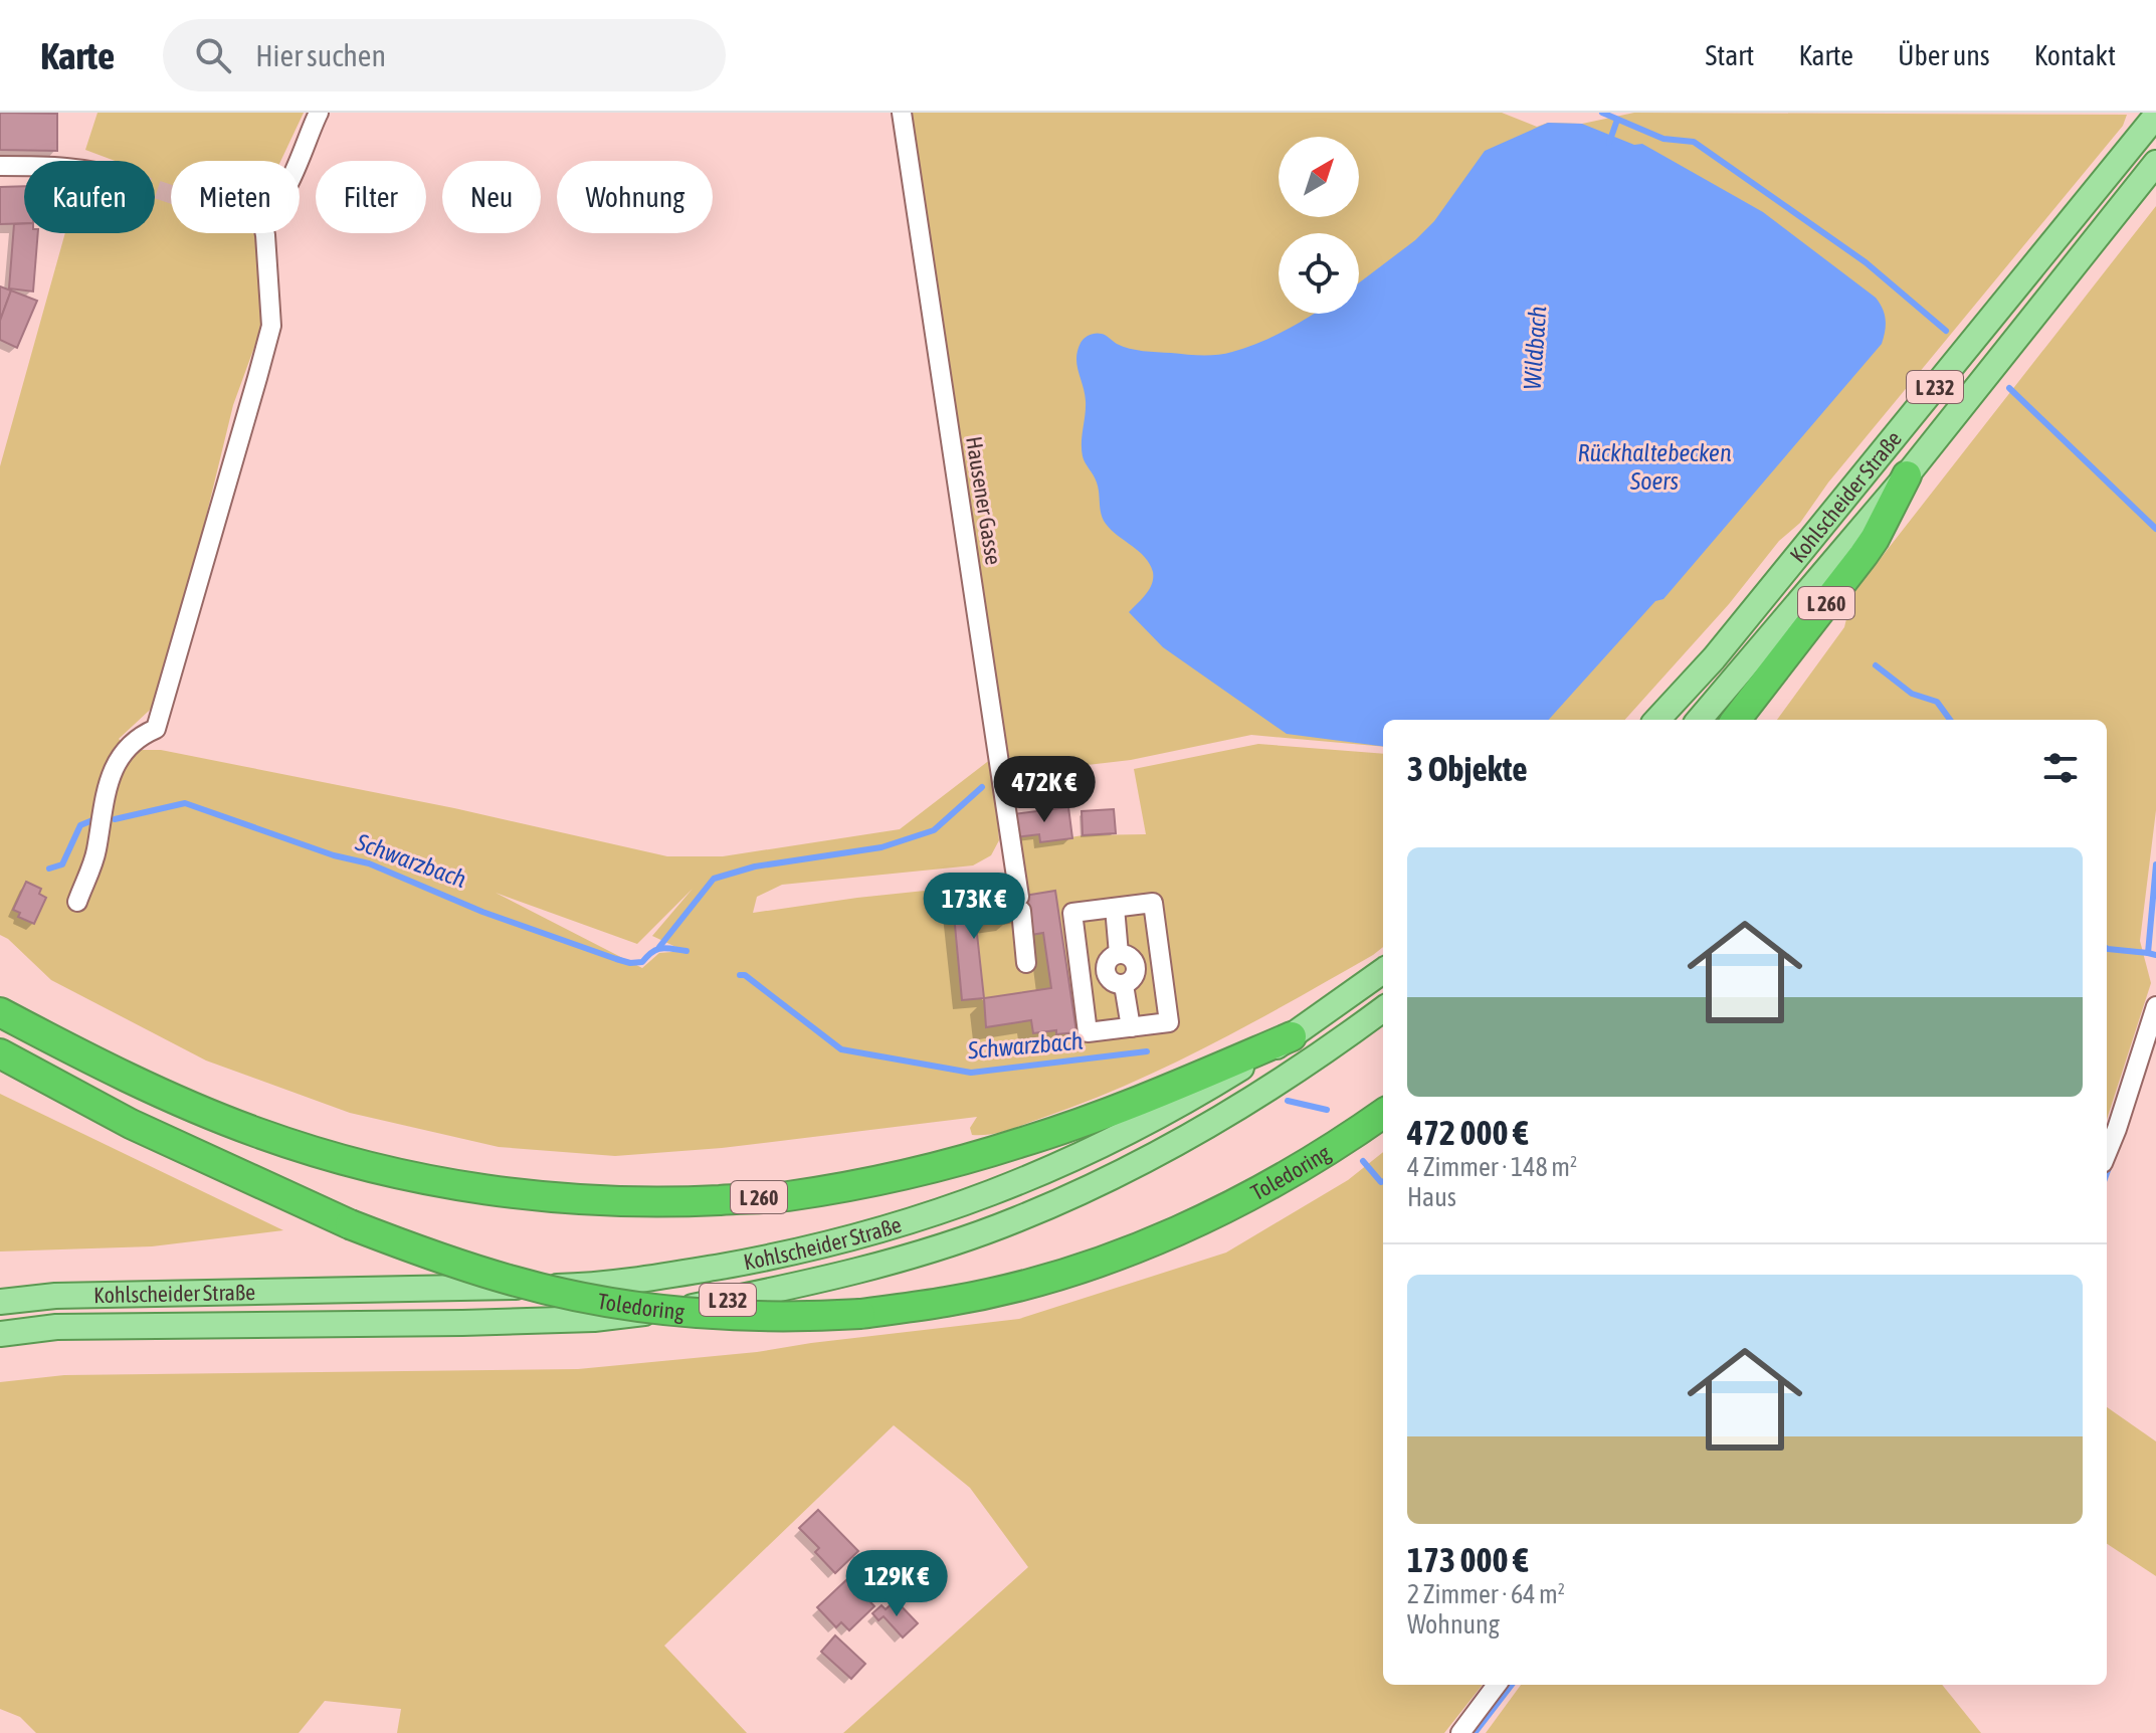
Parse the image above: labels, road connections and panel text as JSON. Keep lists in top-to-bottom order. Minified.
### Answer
{"streets":{"highway":["L 260","Toledoring"],"main road":["L 232","Kohlscheider Straße"],"street":["Hausener Gasse"]},"crossings":[["Kohlscheider Straße","L 260"]],"water":["Wildbach","Rückhaltebecken Soers","Schwarzbach"],"north":"top right","page":{"header":"Karte","search":"Hier suchen","nav":["Start","Karte","Über uns","Kontakt"],"chip":["Kaufen","Mieten","Filter","Neu","Wohnung"],"heading":"3 Objekte","price":["472K €","173K €","129K €"],"list":[{"name":"472 000 €","note":"4 Zimmer · 148 m² · Haus"},{"name":"173 000 €","note":"2 Zimmer · 64 m² · Wohnung"}]}}
